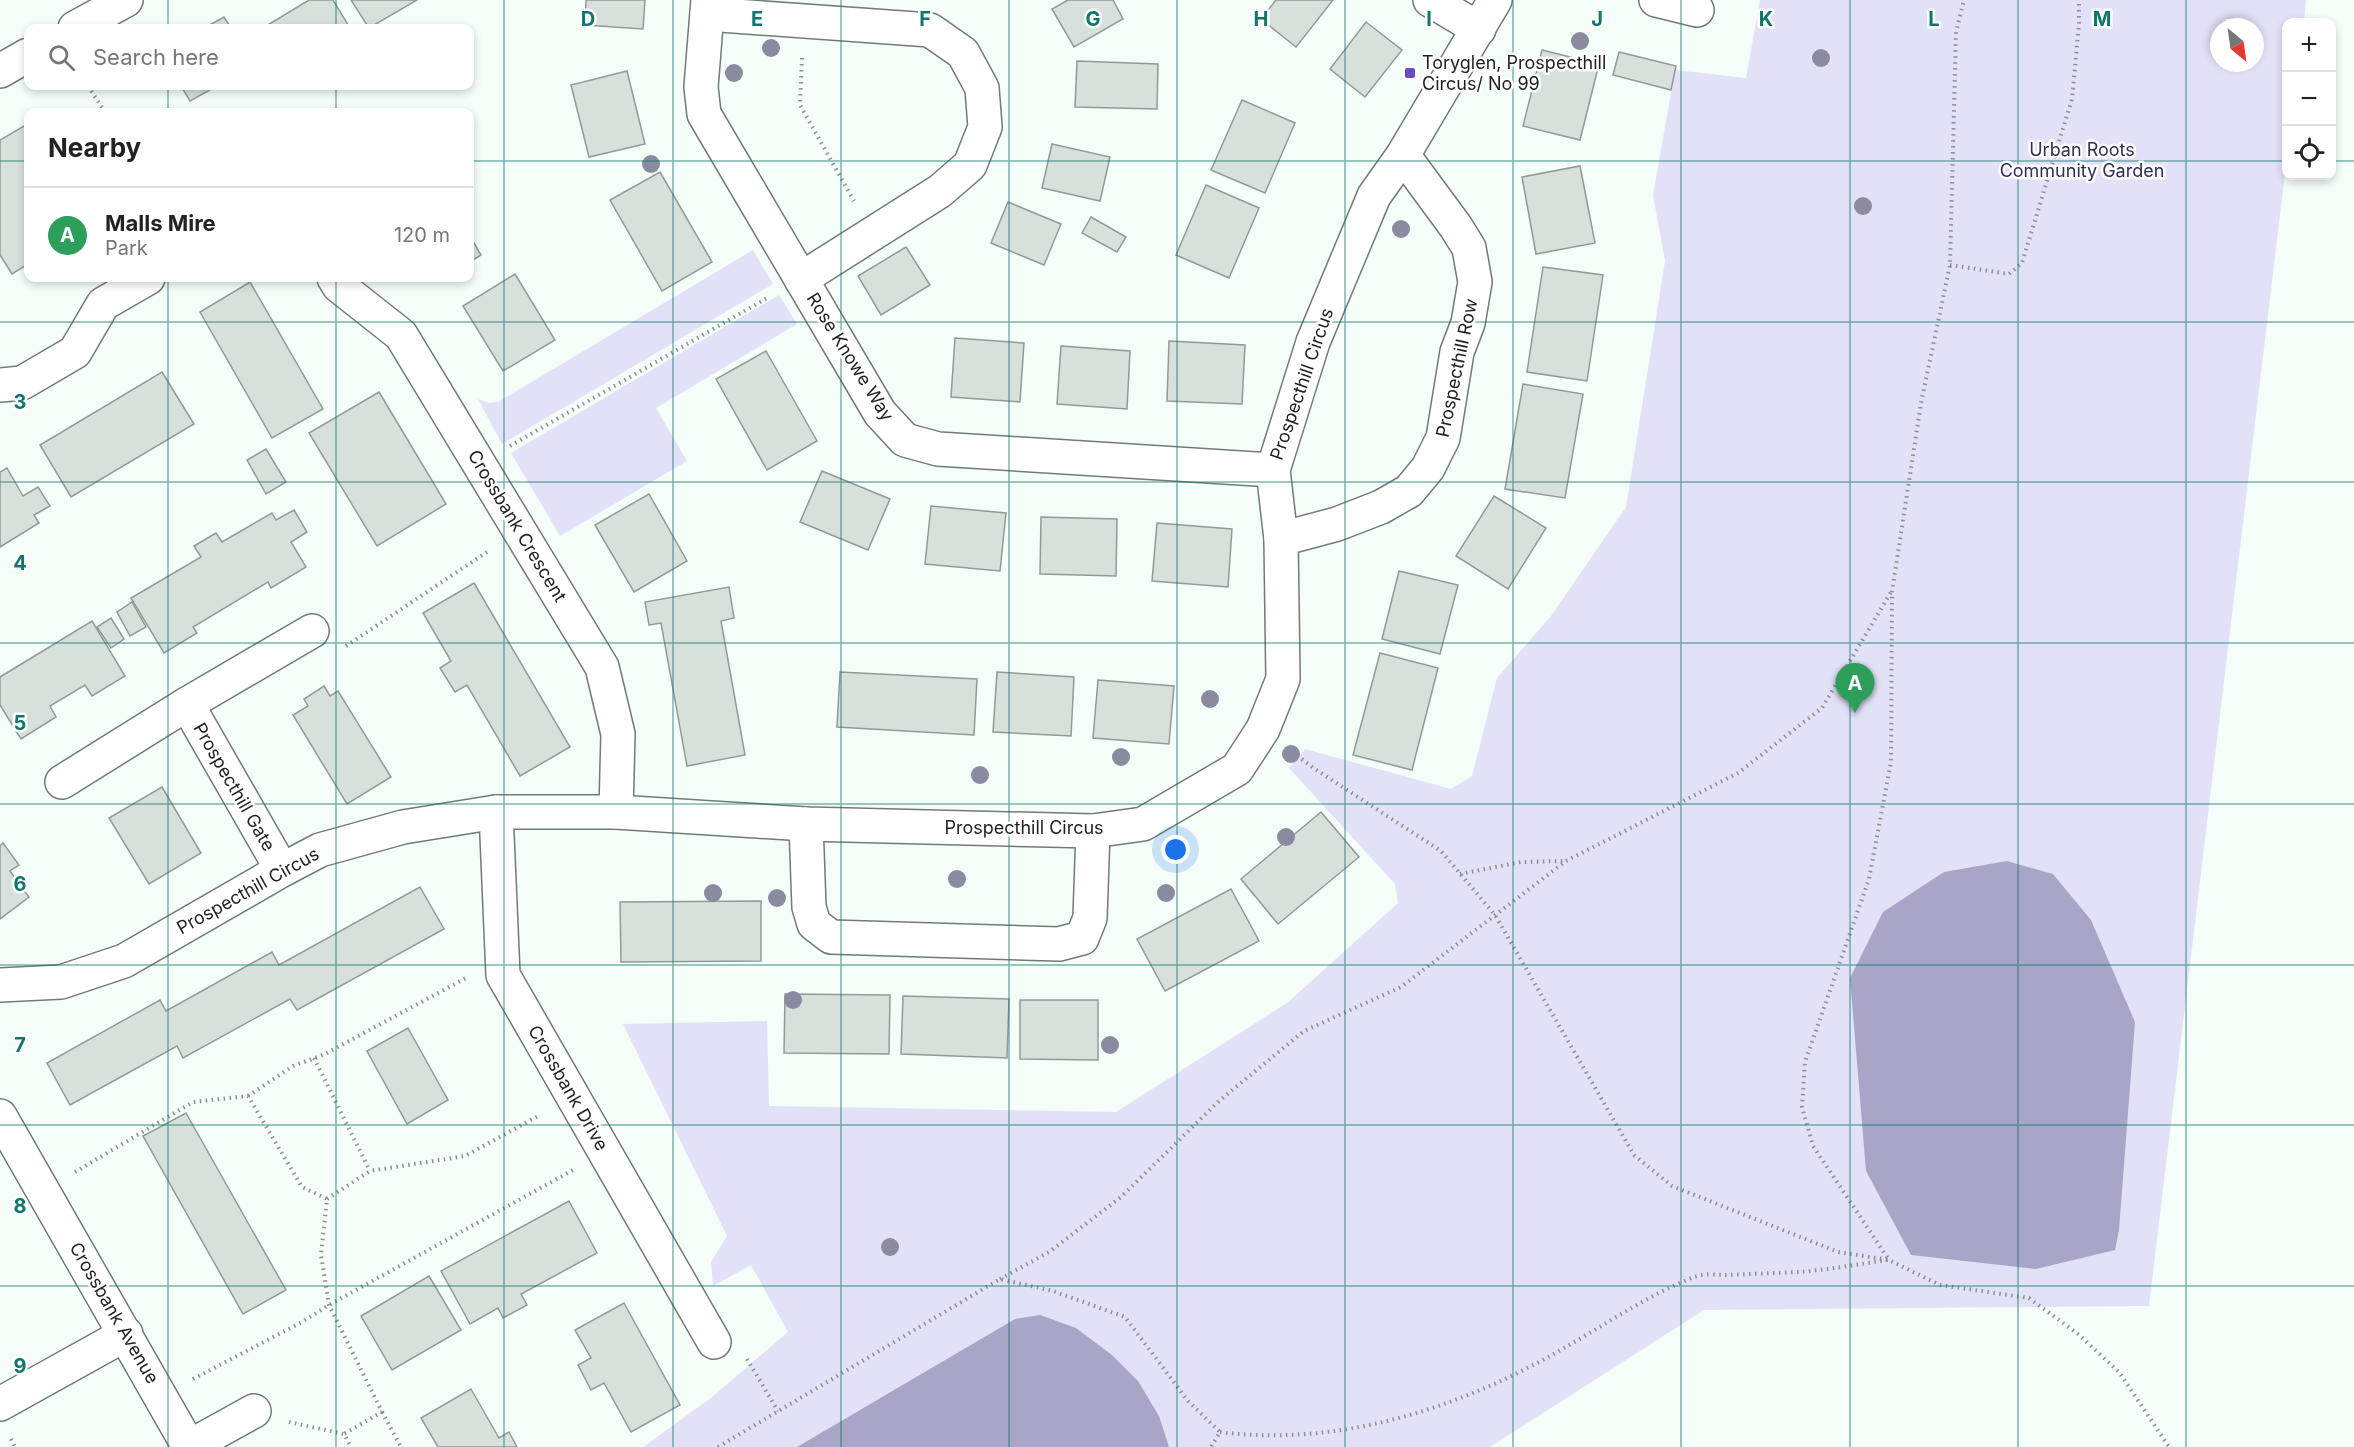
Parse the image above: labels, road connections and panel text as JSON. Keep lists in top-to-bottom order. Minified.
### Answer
{"streets":{"street":["Rose Knowe Way","Prospecthill Row","Prospecthill Circus","Crossbank Crescent","Prospecthill Gate","Crossbank Drive","Crossbank Avenue"]},"crossings":[["Rose Knowe Way","Prospecthill Circus"],["Prospecthill Row","Prospecthill Circus"],["Prospecthill Circus","Crossbank Crescent"],["Prospecthill Circus","Prospecthill Gate"],["Prospecthill Circus","Crossbank Drive"]],"parks":["Urban Roots Community Garden"],"places":{"transit":["Toryglen, Prospecthill Circus/ No 99"]},"north":"bottom right","page":{"map_buttons":["+","−"],"search":"Search here","heading":"Nearby","list":[{"mark":"A","name":"Malls Mire","note":"Park","value":"120 m"}],"pins":"A"},"grid":{"columns":["D","E","F","G","H","I","J","K","L","M"],"rows":["3","4","5","6","7","8","9"]}}
